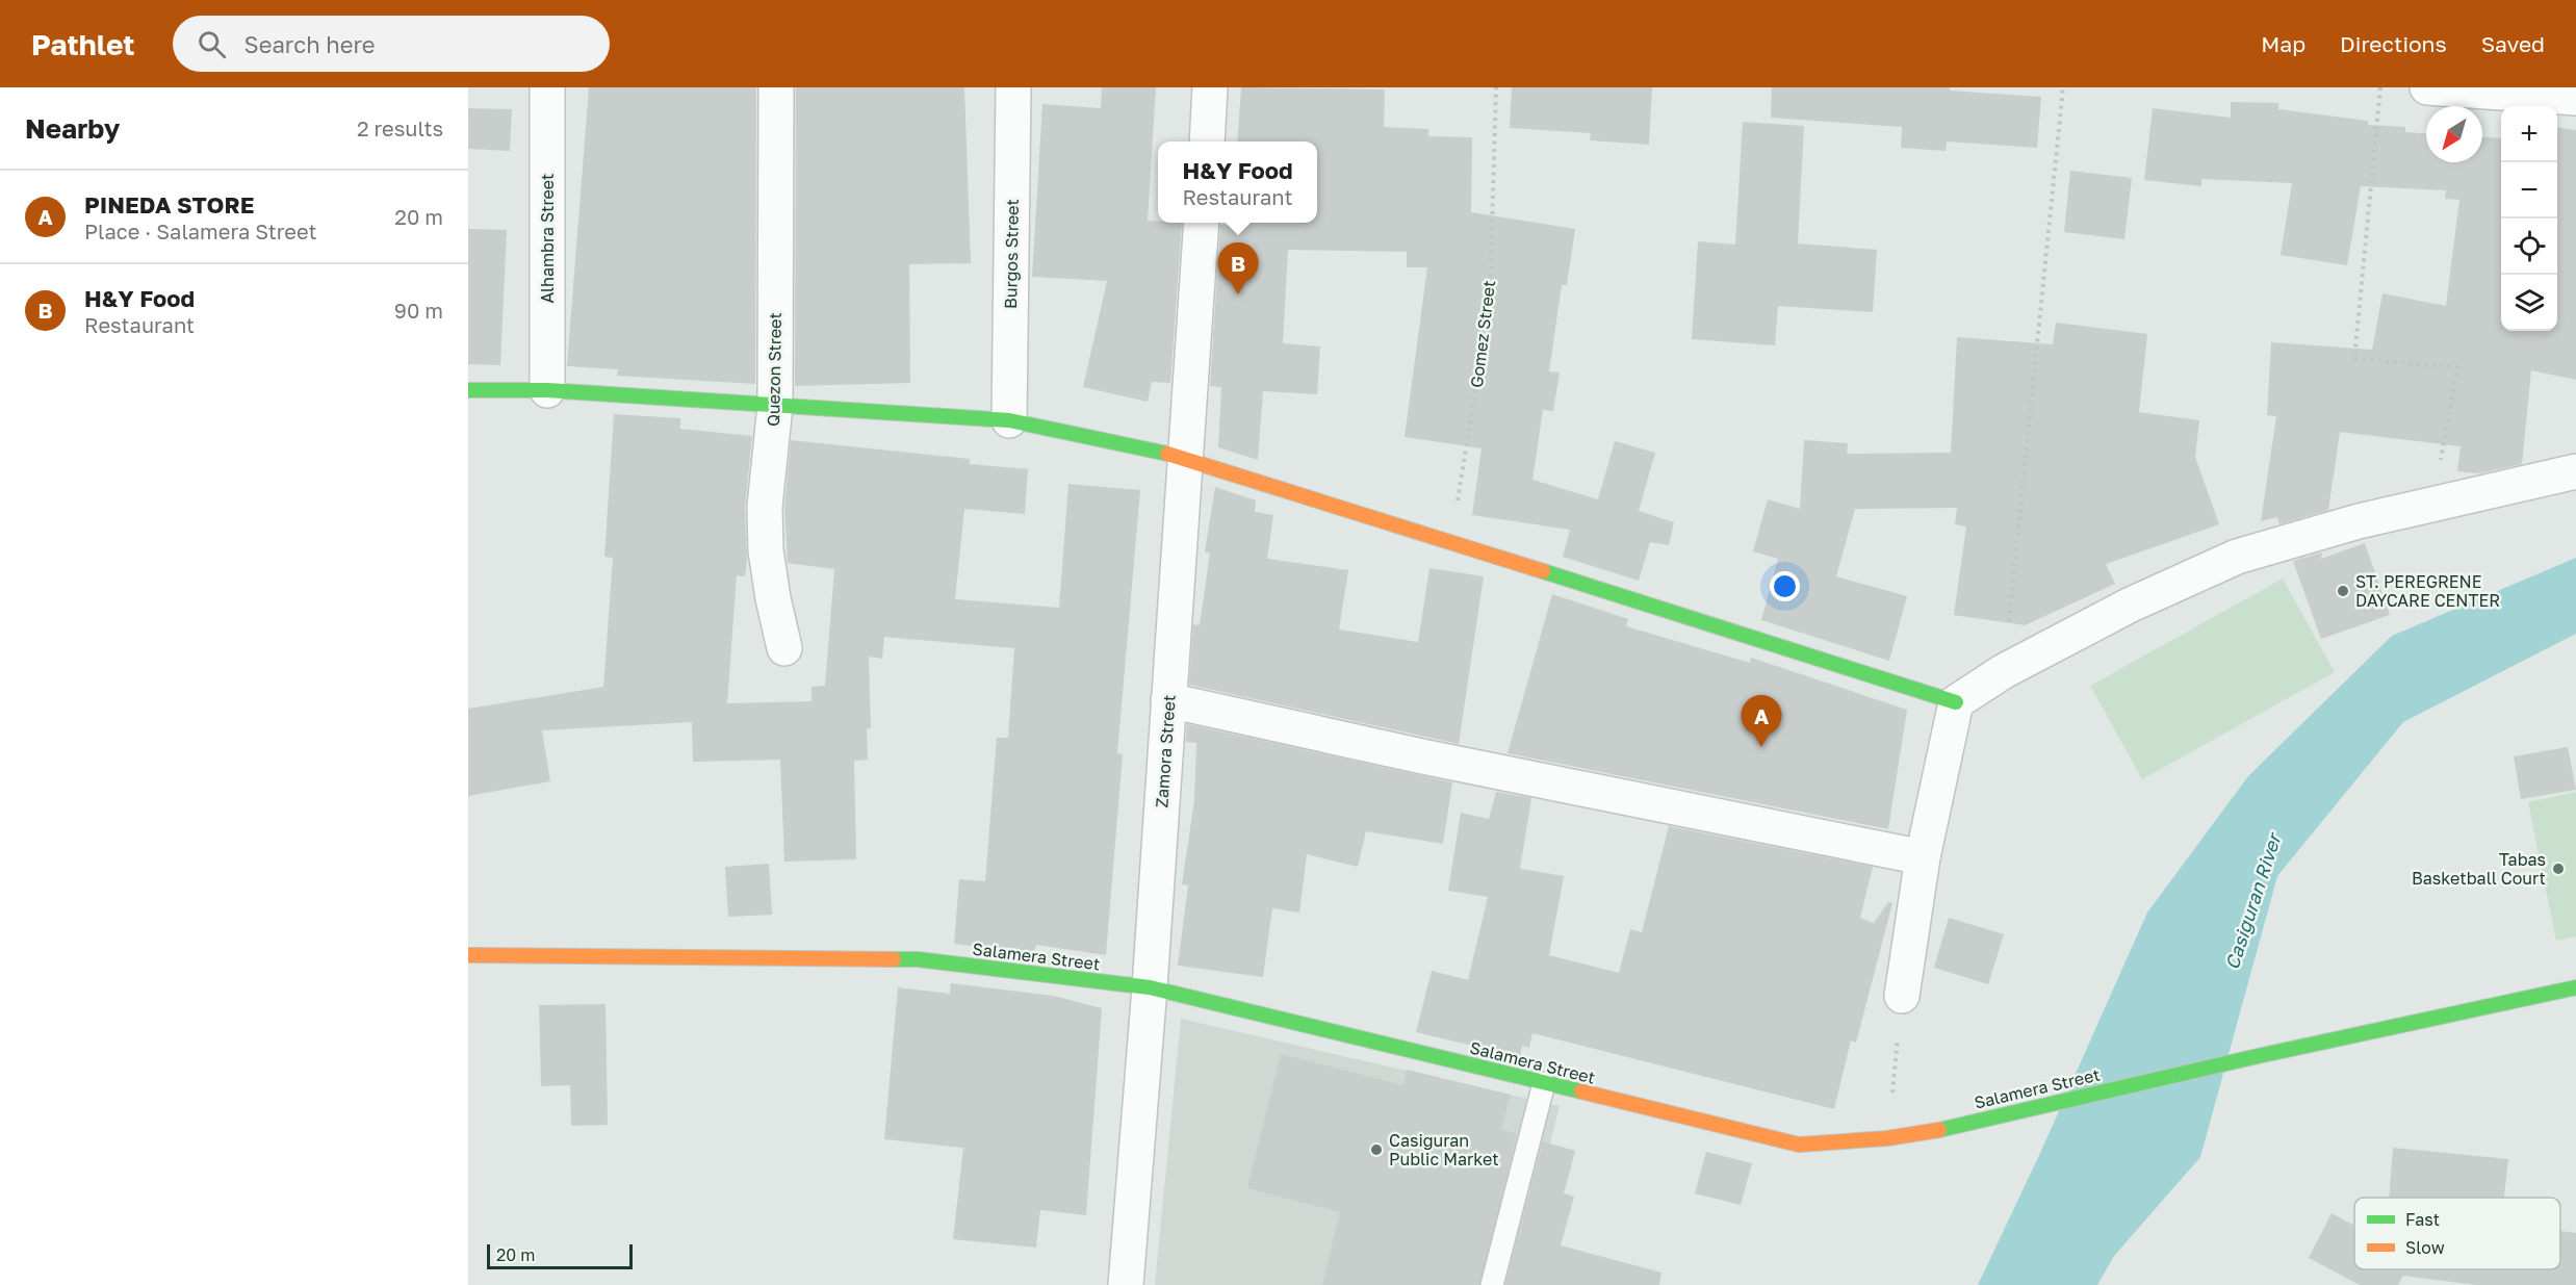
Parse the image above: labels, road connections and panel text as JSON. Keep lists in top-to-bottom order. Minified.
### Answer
{"streets":{"street":["Alhambra Street","Burgos Street","Quezon Street","Zamora Street","Salamera Street"],"path":["Gomez Street"]},"crossings":[["Zamora Street","Salamera Street"]],"water":["Casiguran River"],"places":["ST. PEREGRENE DAYCARE CENTER","Tabas Basketball Court","Casiguran Public Market"],"legend":["Fast","Slow"],"scale_bar":"20 m","north":"bottom left","page":{"header":"Pathlet","search":"Search here","nav":["Map","Directions","Saved"],"heading":["Nearby","2 results"],"map_buttons":["+","−"],"popup":["H&Y Food","Restaurant"],"list":[{"mark":"A","name":"PINEDA STORE","note":"Place · Salamera Street","value":"20 m"},{"mark":"B","name":"H&Y Food","note":"Restaurant","value":"90 m"}],"pins":["B","A"],"scale":"20 m"}}
